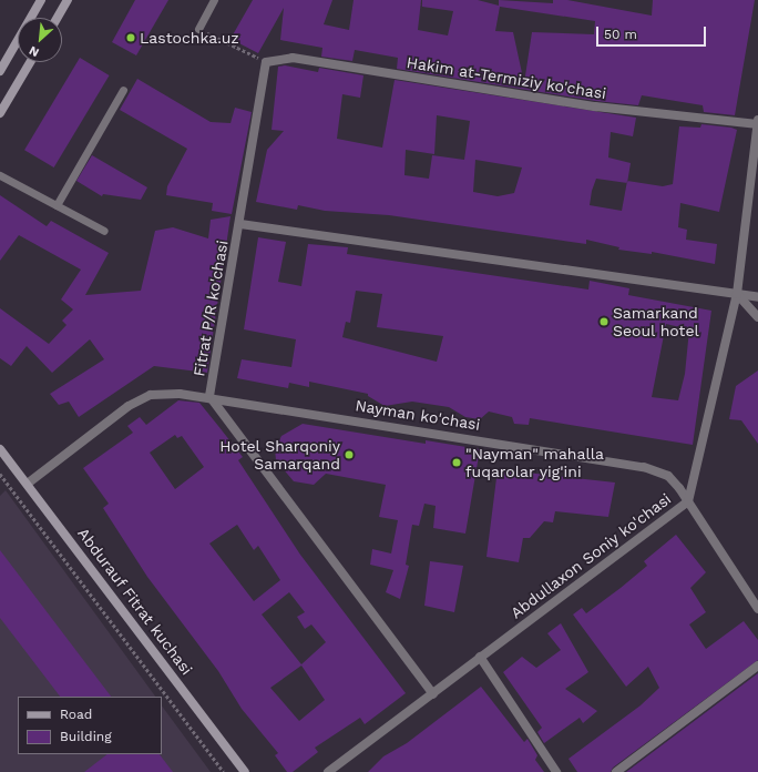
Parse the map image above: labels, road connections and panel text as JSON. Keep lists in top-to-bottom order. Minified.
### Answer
{"streets":{"street":["Hakim at-Termiziy ko'chasi","Fitrat P/R ko'chasi","Nayman ko'chasi","Abdullaxon Soniy ko'chasi","Abdurauf Fitrat kuchasi"]},"crossings":[["Hakim at-Termiziy ko'chasi","Fitrat P/R ko'chasi"],["Hakim at-Termiziy ko'chasi","Abdullaxon Soniy ko'chasi"],["Fitrat P/R ko'chasi","Nayman ko'chasi"],["Nayman ko'chasi","Abdullaxon Soniy ko'chasi"],["Nayman ko'chasi","Abdurauf Fitrat kuchasi"]],"places":["Lastochka.uz","Samarkand Seoul hotel","Hotel Sharqoniy Samarqand","\"Nayman\" mahalla fuqarolar yig'ini"],"legend":["Road","Building"],"scale_bar":"50 m","north":"bottom left"}
